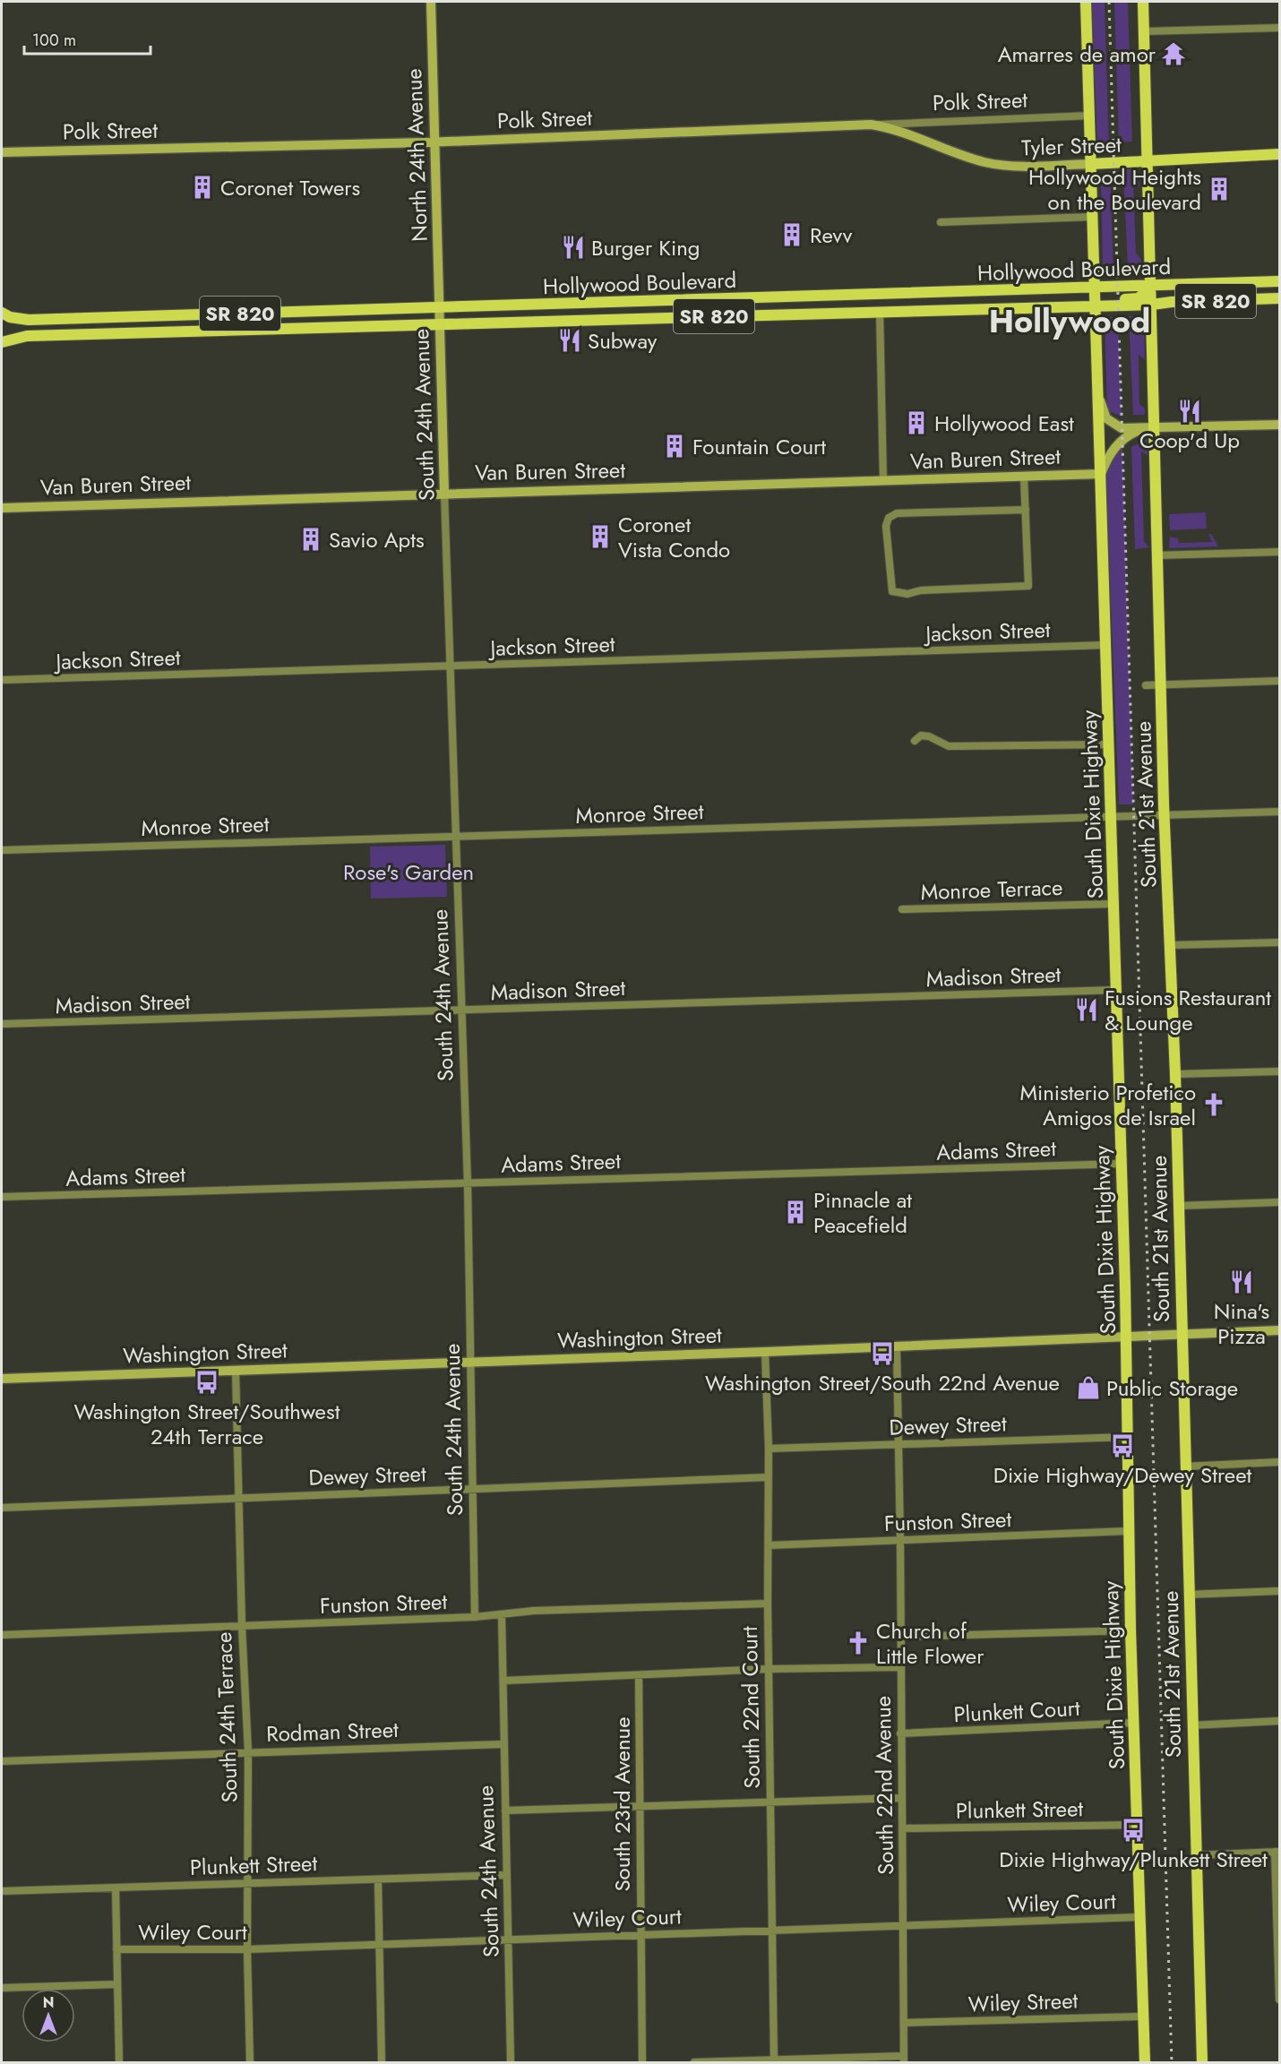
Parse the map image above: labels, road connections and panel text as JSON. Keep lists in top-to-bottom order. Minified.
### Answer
{"streets":{"main road":["Polk Street","Tyler Street","North 24th Avenue","Hollywood Boulevard","SR 820","South 24th Avenue","Van Buren Street","South Dixie Highway","South 21st Avenue","Washington Street"],"street":["Jackson Street","Monroe Street","Monroe Terrace","Madison Street","Adams Street","Dewey Street","Funston Street","South 22nd Court","Plunkett Court","South 24th Terrace","Rodman Street","South 22nd Avenue","South 23rd Avenue","Plunkett Street","Wiley Court","Wiley Street"]},"crossings":[["Polk Street","Tyler Street"],["Polk Street","North 24th Avenue"],["Polk Street","South Dixie Highway"],["Tyler Street","South Dixie Highway"],["Tyler Street","South 21st Avenue"],["North 24th Avenue","Hollywood Boulevard"],["North 24th Avenue","South 24th Avenue"],["Hollywood Boulevard","South 24th Avenue"],["Hollywood Boulevard","South Dixie Highway"],["Hollywood Boulevard","South 21st Avenue"],["South 24th Avenue","Van Buren Street"],["South 24th Avenue","Jackson Street"],["South 24th Avenue","Monroe Street"],["South 24th Avenue","Madison Street"],["South 24th Avenue","Adams Street"],["South 24th Avenue","Washington Street"],["South 24th Avenue","Dewey Street"],["South 24th Avenue","Funston Street"],["South 24th Avenue","Rodman Street"],["South 24th Avenue","Plunkett Street"],["South 24th Avenue","Wiley Court"],["Van Buren Street","South Dixie Highway"],["Jackson Street","South Dixie Highway"],["South Dixie Highway","Monroe Street"],["South Dixie Highway","Monroe Terrace"],["South Dixie Highway","Madison Street"],["South Dixie Highway","Adams Street"],["South Dixie Highway","Washington Street"],["South Dixie Highway","Dewey Street"],["South Dixie Highway","Funston Street"],["South Dixie Highway","Plunkett Court"],["South Dixie Highway","Plunkett Street"],["South Dixie Highway","Wiley Court"],["South Dixie Highway","Wiley Street"],["South 21st Avenue","Monroe Street"],["South 21st Avenue","Washington Street"],["Washington Street","South 22nd Court"],["Washington Street","South 24th Terrace"],["Washington Street","South 22nd Avenue"],["Dewey Street","South 22nd Court"],["Dewey Street","South 24th Terrace"],["Dewey Street","South 22nd Avenue"],["Funston Street","South 22nd Court"],["Funston Street","South 24th Terrace"],["Funston Street","South 22nd Avenue"],["South 22nd Court","Wiley Court"],["Plunkett Court","South 22nd Avenue"],["South 24th Terrace","Rodman Street"],["South 24th Terrace","Plunkett Street"],["South 24th Terrace","Wiley Court"],["South 22nd Avenue","Plunkett Street"],["South 22nd Avenue","Wiley Court"],["South 22nd Avenue","Wiley Street"],["South 23rd Avenue","Wiley Court"]],"districts":["Hollywood"],"parks":["Rose's Garden"],"places":{"temple":["Amarres de amor"],"building":["Coronet Towers","Hollywood Heights on the Boulevard","Revv","Hollywood East","Fountain Court","Coronet Vista Condo","Savio Apts","Pinnacle at Peacefield"],"restaurant":["Burger King","Subway","Coop'd Up","Fusions Restaurant & Lounge","Nina's Pizza"],"church":["Ministerio Profetico Amigos de Israel","Church of Little Flower"],"bus stop":["Washington Street/South 22nd Avenue","Washington Street/Southwest 24th Terrace","Dixie Highway/Dewey Street","Dixie Highway/Plunkett Street"],"shop":["Public Storage"]},"scale_bar":"100 m","north":"top"}
